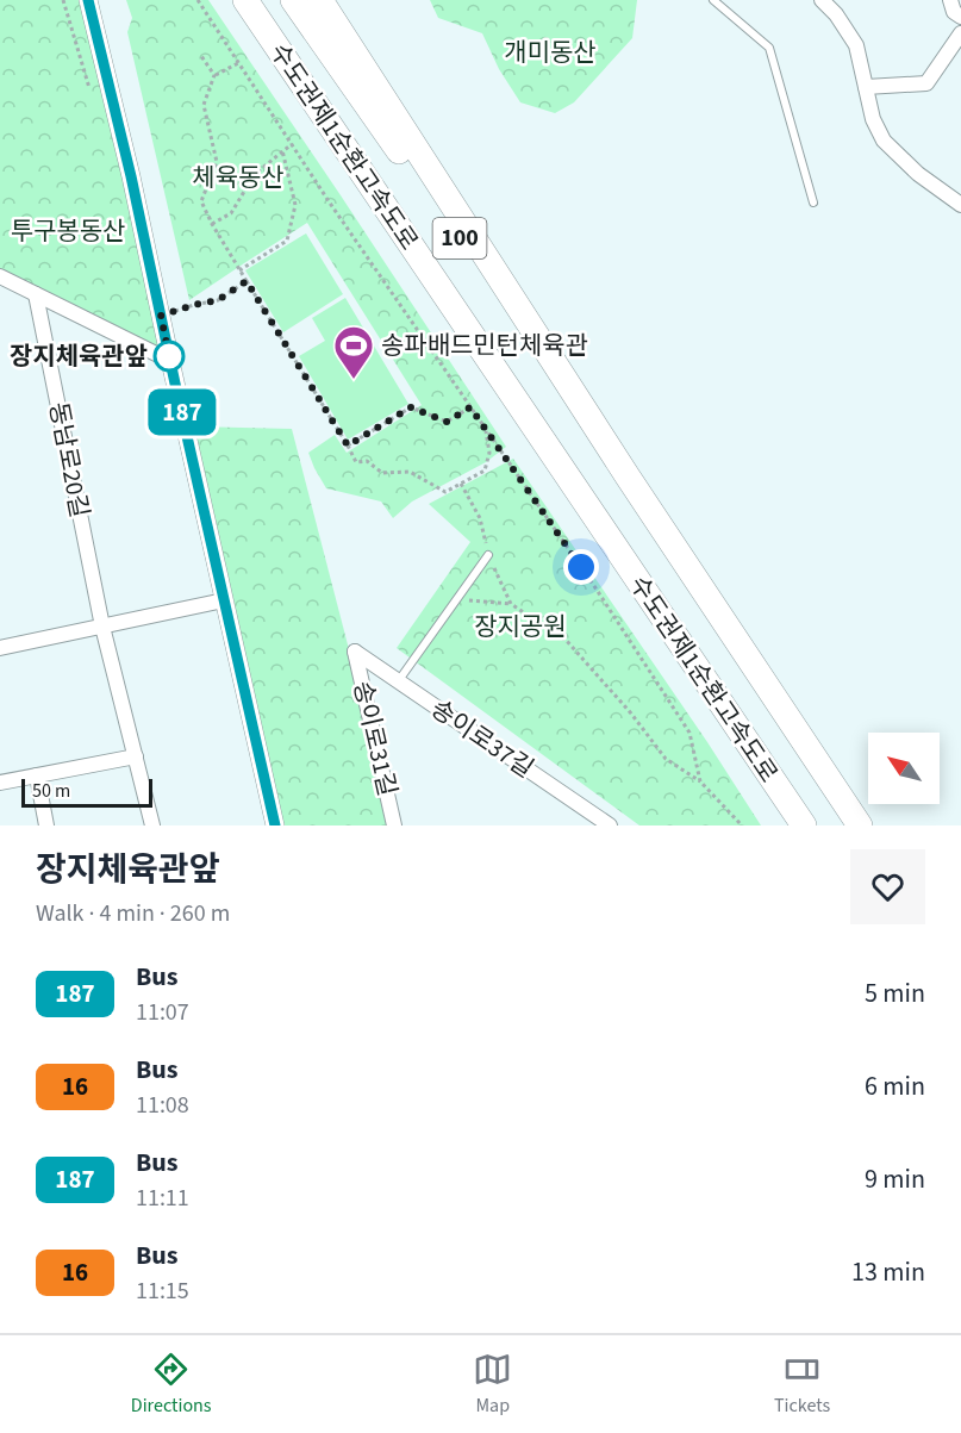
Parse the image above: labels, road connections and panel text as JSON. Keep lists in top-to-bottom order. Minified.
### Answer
{"streets":{"highway":["수도권제1순환고속도로","100"],"street":["동남로20길","송이로31길","송이로37길"]},"crossings":[["송이로31길","송이로37길"]],"parks":["개미동산","체육동산","투구봉동산","장지공원"],"places":{"other":["장지체육관앞"],"sports":["송파배드민턴체육관"]},"lines":["bus line 187"],"scale_bar":"50 m","north":"top left","page":{"on_map":"187","scale":"50 m","heading":["장지체육관앞","Walk · 4 min · 260 m"],"list":[{"mark":"187","name":"Bus","note":"11:07","value":"5 min"},{"mark":"16","name":"Bus","note":"11:08","value":"6 min"},{"mark":"187","name":"Bus","note":"11:11","value":"9 min"},{"mark":"16","name":"Bus","note":"11:15","value":"13 min"}],"tabs":["Directions","Map","Tickets"]}}
